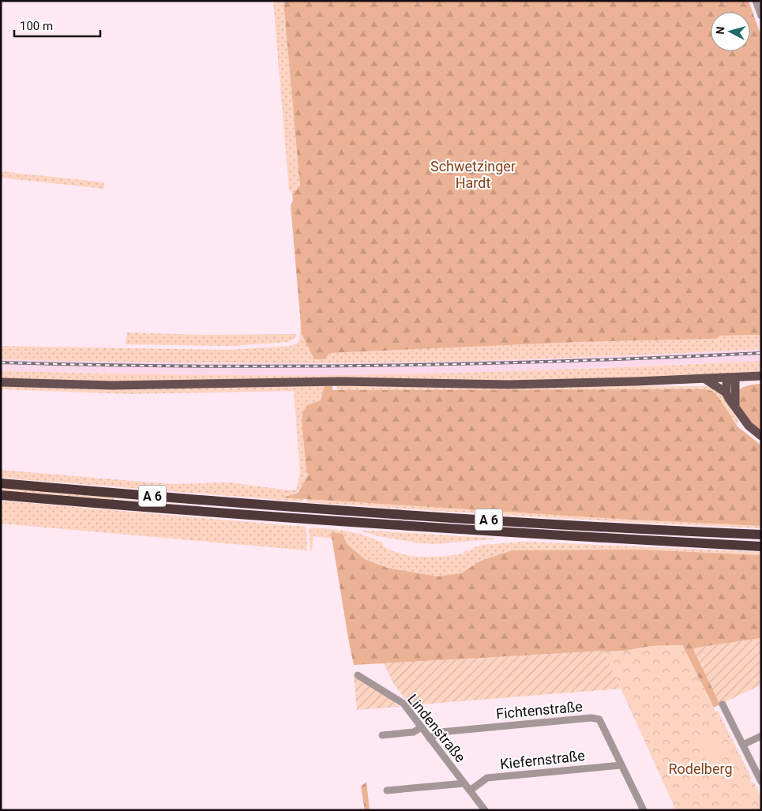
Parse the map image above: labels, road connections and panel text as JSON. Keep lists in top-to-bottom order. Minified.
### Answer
{"streets":{"highway":["A 6"],"street":["Fichtenstraße","Lindenstraße","Kiefernstraße"]},"crossings":[["Fichtenstraße","Lindenstraße"],["Fichtenstraße","Kiefernstraße"],["Lindenstraße","Kiefernstraße"]],"parks":["Schwetzinger Hardt","Rodelberg"],"scale_bar":"100 m","north":"left"}
